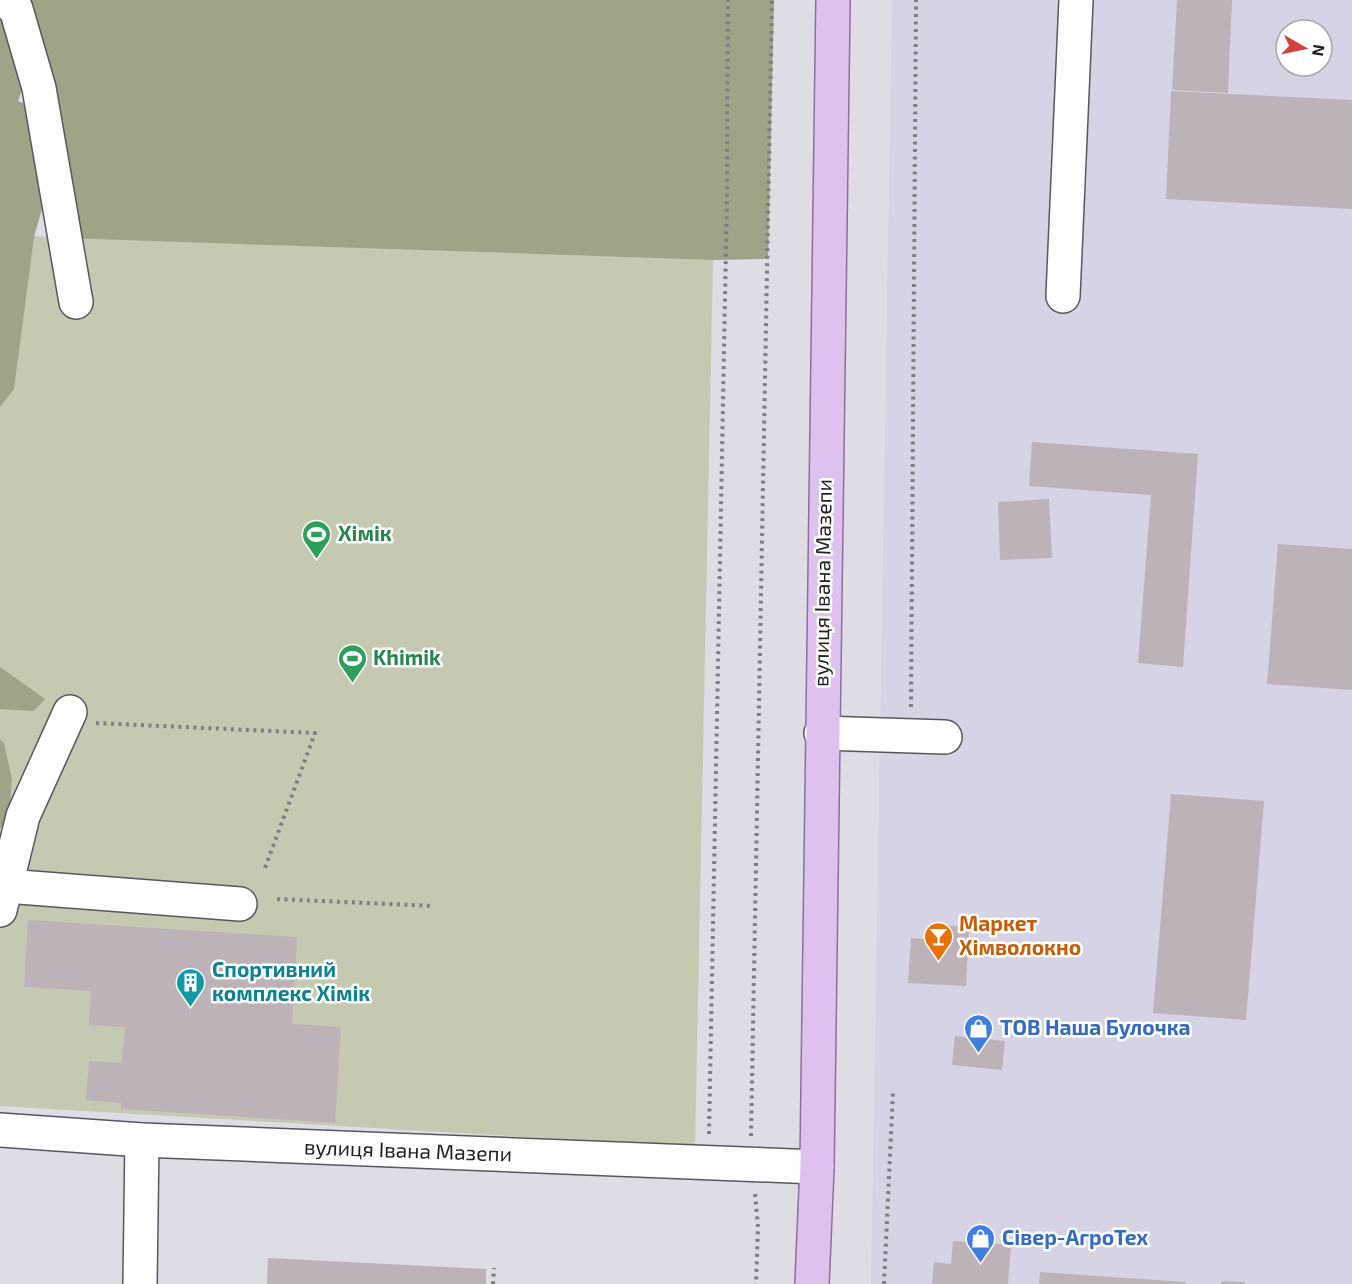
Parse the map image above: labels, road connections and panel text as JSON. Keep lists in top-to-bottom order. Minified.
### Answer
{"streets":{"main road":["вулиця Івана Мазепи"]},"places":{"sports":["Хімік","Khimik"],"bar":["Маркет Хімволокно"],"building":["Спортивний комплекс Хімік"],"shop":["ТОВ Наша Булочка","Сівер-АгроТех"]},"north":"right"}
